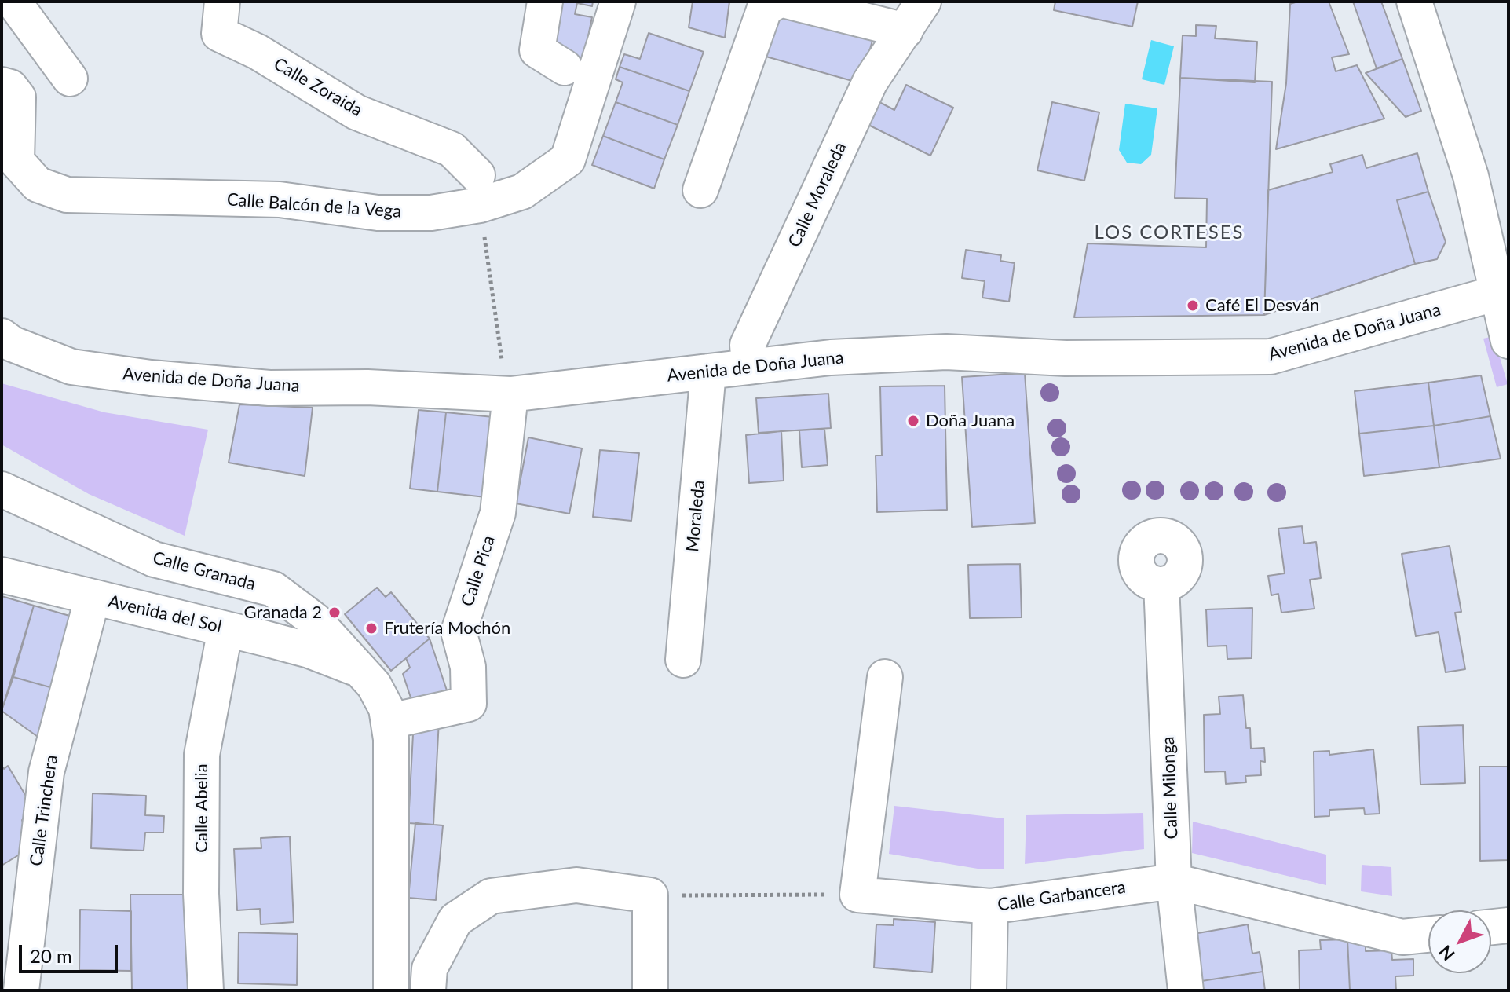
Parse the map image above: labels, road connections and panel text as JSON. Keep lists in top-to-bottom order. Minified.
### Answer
{"streets":{"street":["Calle Zoraida","Calle Moraleda","Calle Balcón de la Vega","Avenida de Doña Juana","Moraleda","Calle Granada","Calle Pica","Avenida del Sol","Calle Milonga","Calle Abelia","Calle Trinchera","Calle Garbancera"]},"crossings":[["Calle Zoraida","Calle Balcón de la Vega"],["Calle Moraleda","Avenida de Doña Juana"],["Avenida de Doña Juana","Moraleda"],["Avenida de Doña Juana","Calle Pica"],["Calle Granada","Calle Pica"],["Calle Granada","Avenida del Sol"],["Avenida del Sol","Calle Abelia"],["Avenida del Sol","Calle Trinchera"],["Calle Milonga","Calle Garbancera"]],"districts":["LOS CORTESES"],"places":["Café El Desván","Doña Juana","Granada 2","Frutería Mochón"],"scale_bar":"20 m","north":"bottom left"}
